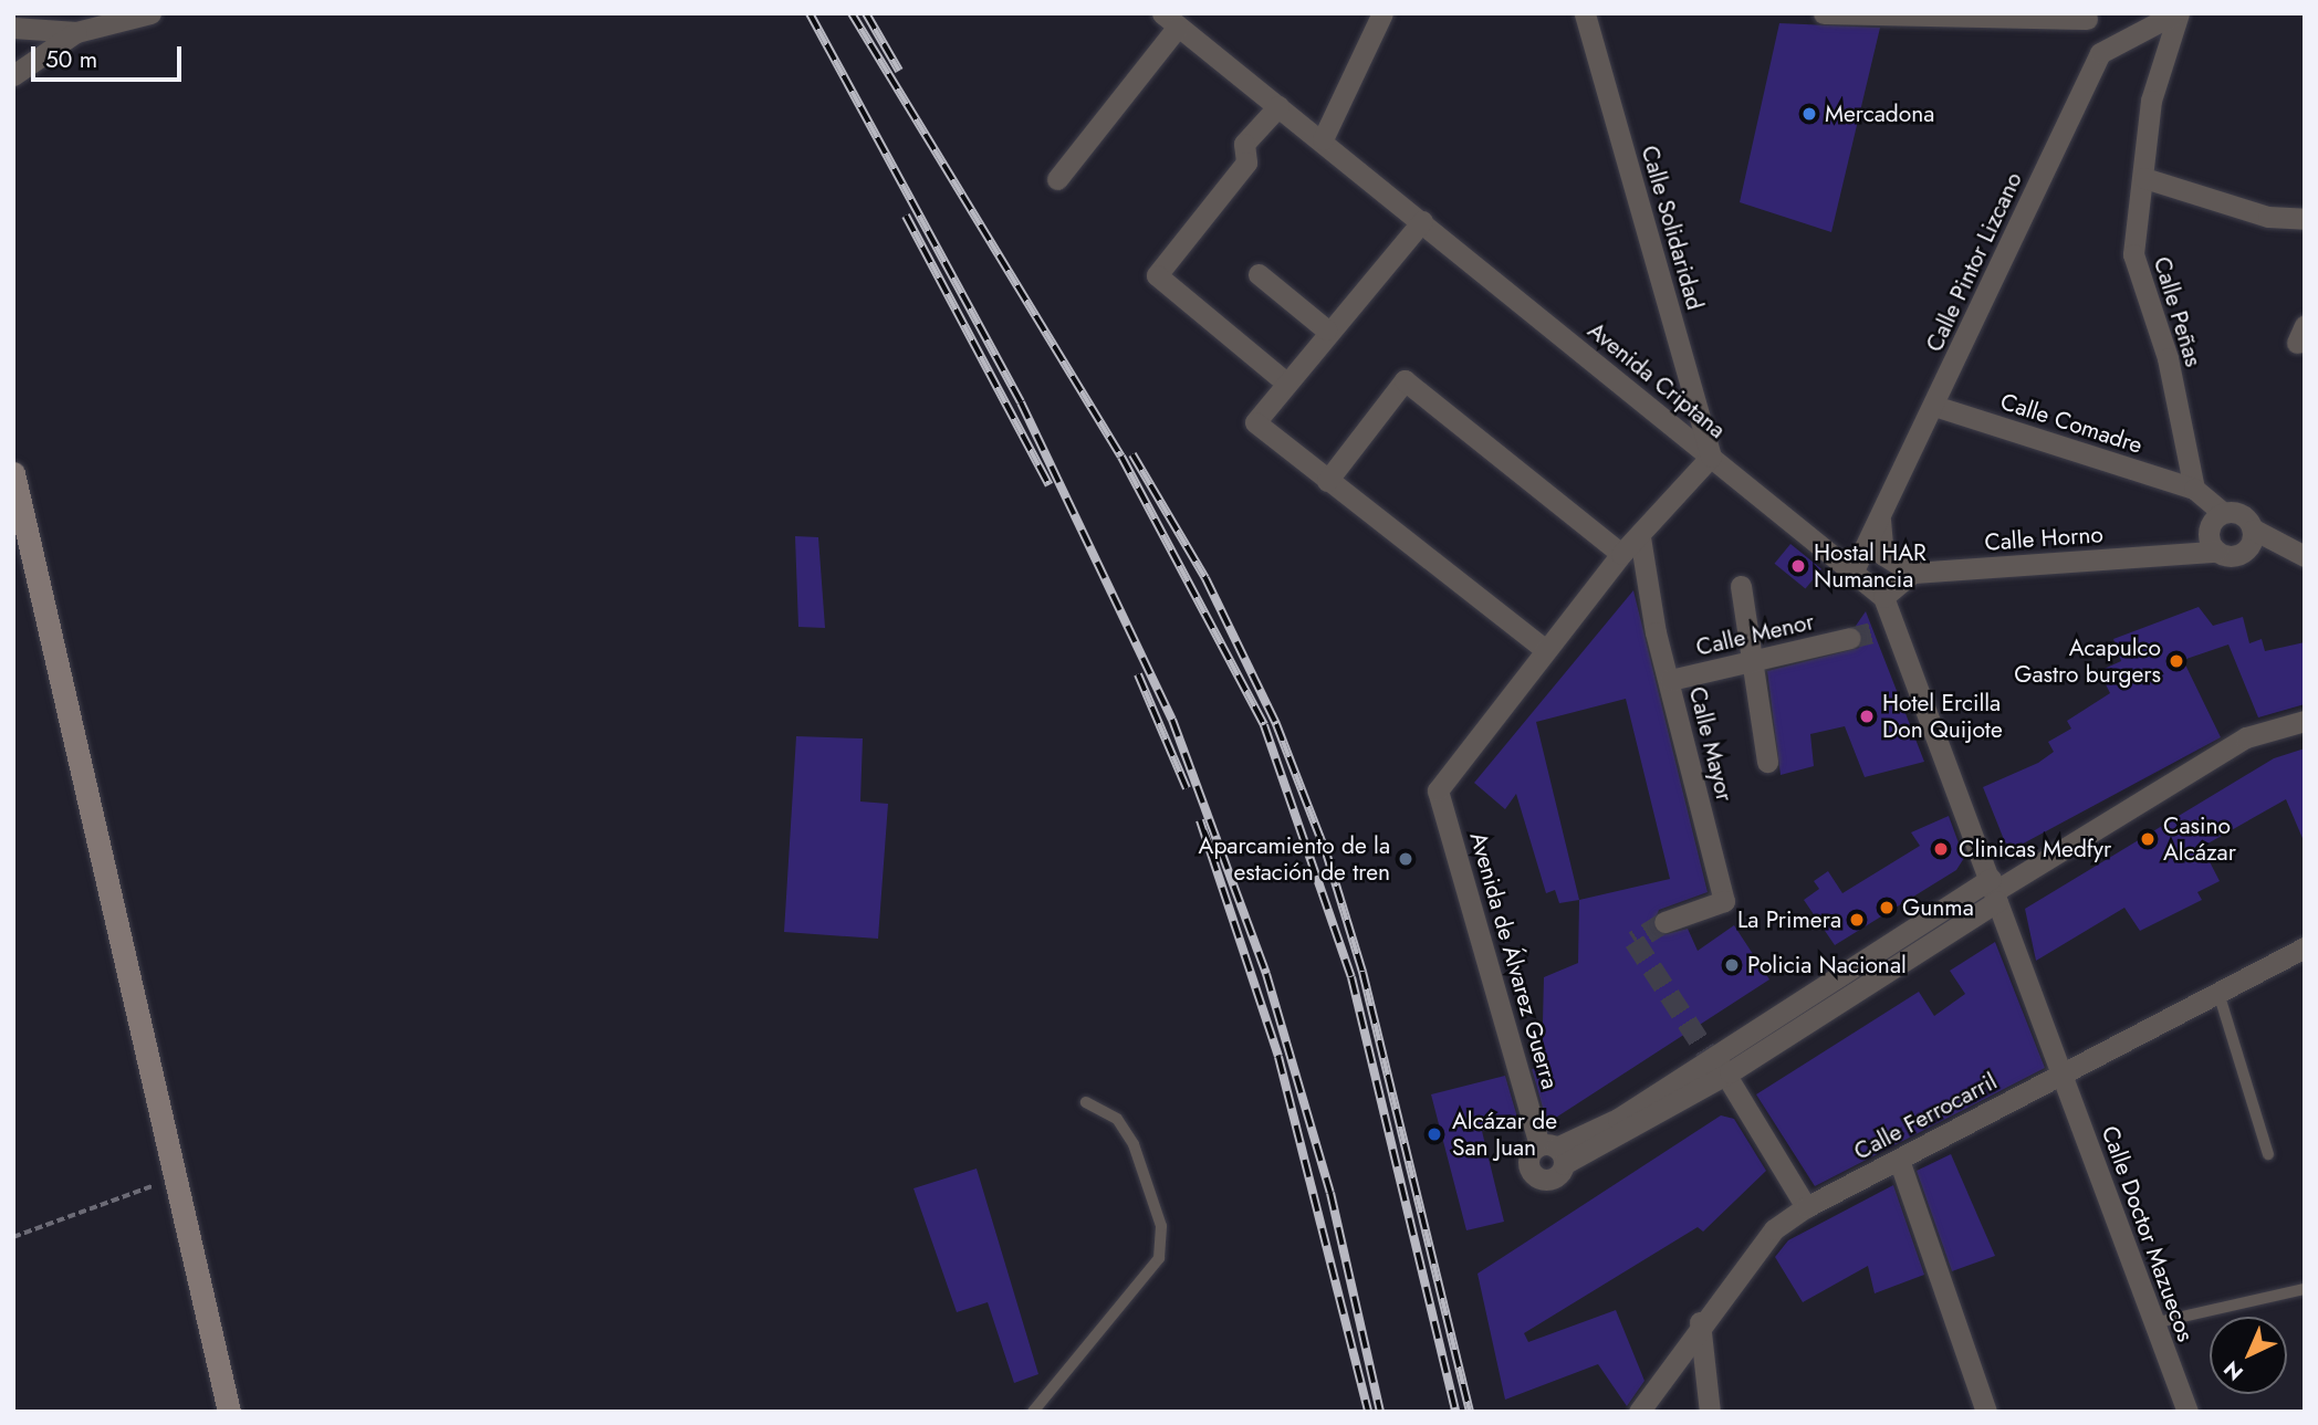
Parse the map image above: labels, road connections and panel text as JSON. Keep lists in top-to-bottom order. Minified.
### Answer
{"streets":{"street":["Calle Solidaridad","Calle Pintor Lizcano","Calle Peñas","Avenida Criptana","Calle Comadre","Calle Horno","Calle Menor","Calle Mayor","Avenida de Álvarez Guerra","Calle Ferrocarril","Calle Doctor Mazuecos"]},"crossings":[["Calle Solidaridad","Avenida Criptana"],["Calle Pintor Lizcano","Avenida Criptana"],["Calle Pintor Lizcano","Calle Comadre"],["Calle Peñas","Calle Comadre"],["Avenida Criptana","Calle Doctor Mazuecos"],["Calle Menor","Calle Mayor"],["Calle Ferrocarril","Calle Doctor Mazuecos"]],"places":["Mercadona","Hostal HAR Numancia","Acapulco Gastro burgers","Hotel Ercilla Don Quijote","Casino Alcázar","Clinicas Medfyr","Aparcamiento de la estación de tren","Gunma","La Primera","Policia Nacional","Alcázar de San Juan"],"scale_bar":"50 m","north":"bottom left"}
